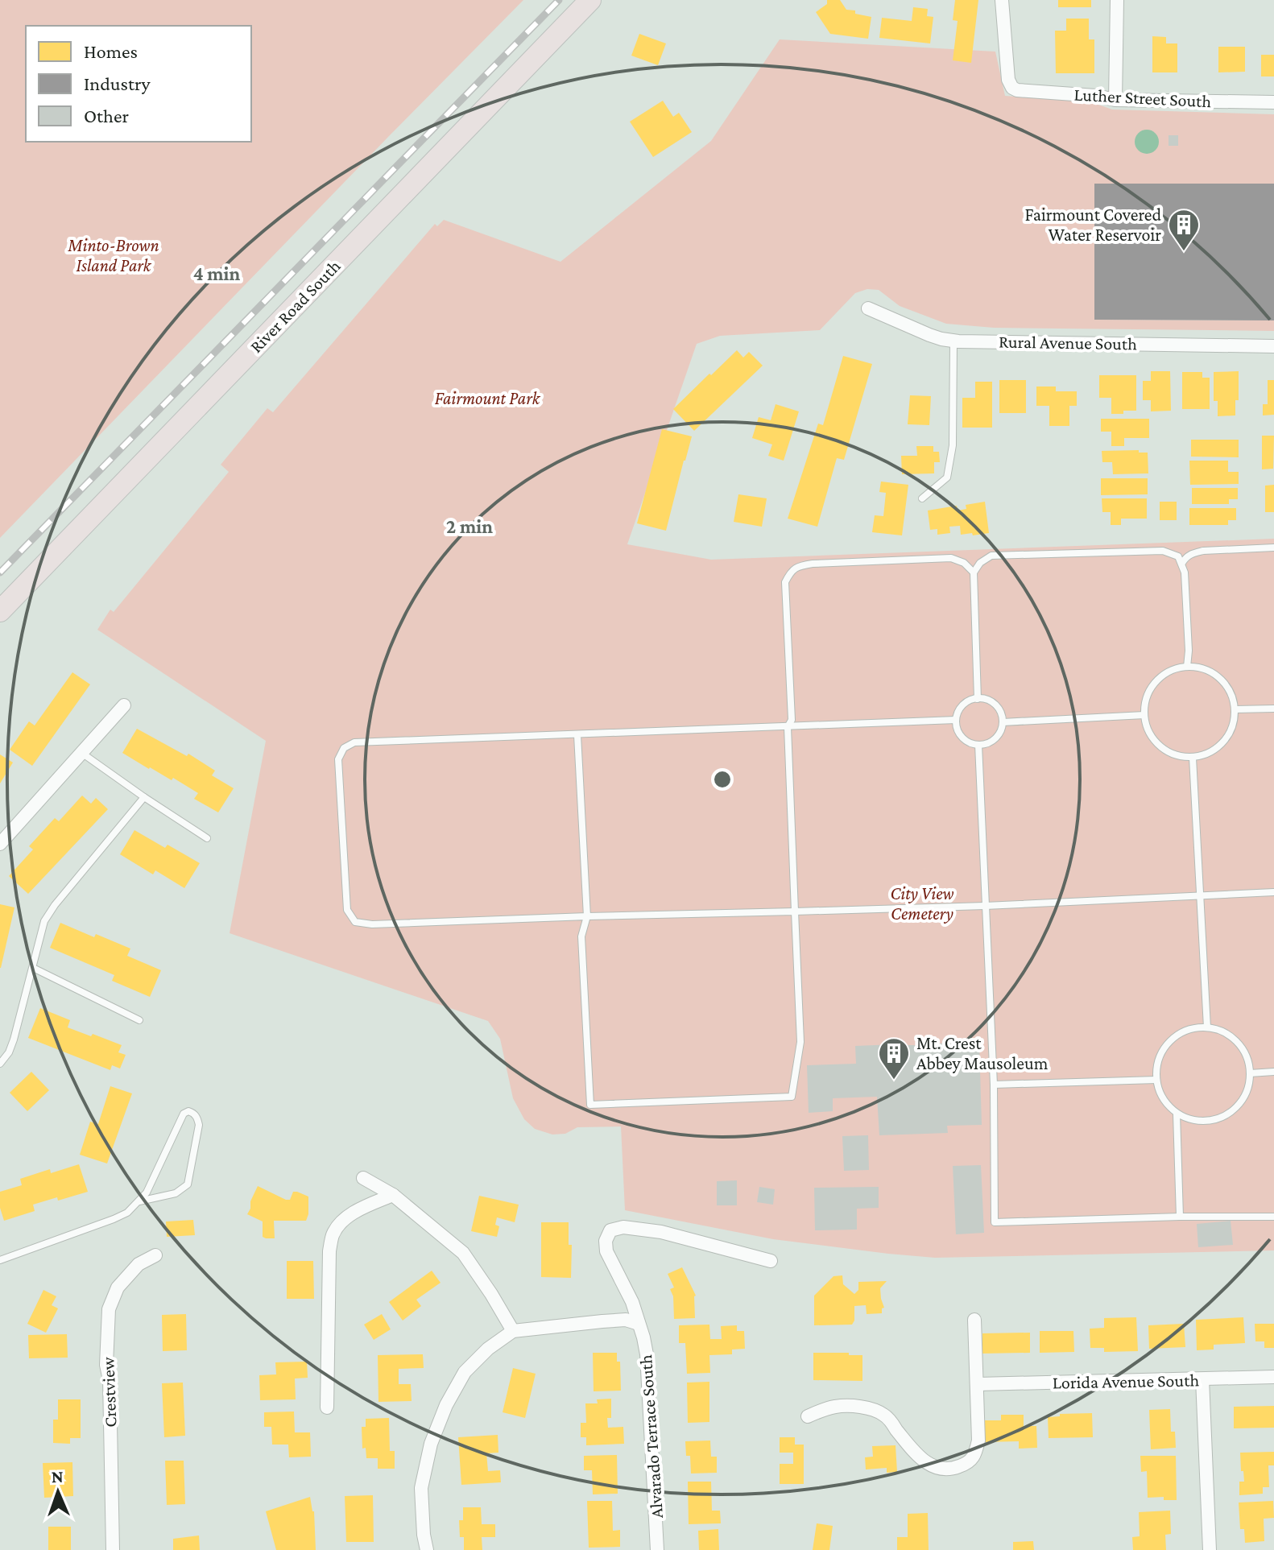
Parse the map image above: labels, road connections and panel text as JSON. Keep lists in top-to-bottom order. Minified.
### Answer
{"streets":{"main road":["River Road South"],"street":["Luther Street South","Rural Avenue South","Lorida Avenue South","Crestview","Alvarado Terrace South"]},"parks":["Minto-Brown Island Park","Fairmount Park","City View Cemetery"],"places":{"building":["Fairmount Covered Water Reservoir","Mt. Crest Abbey Mausoleum"]},"legend":["Homes","Industry","Other"],"north":"top","rings":["4 min","2 min"]}
